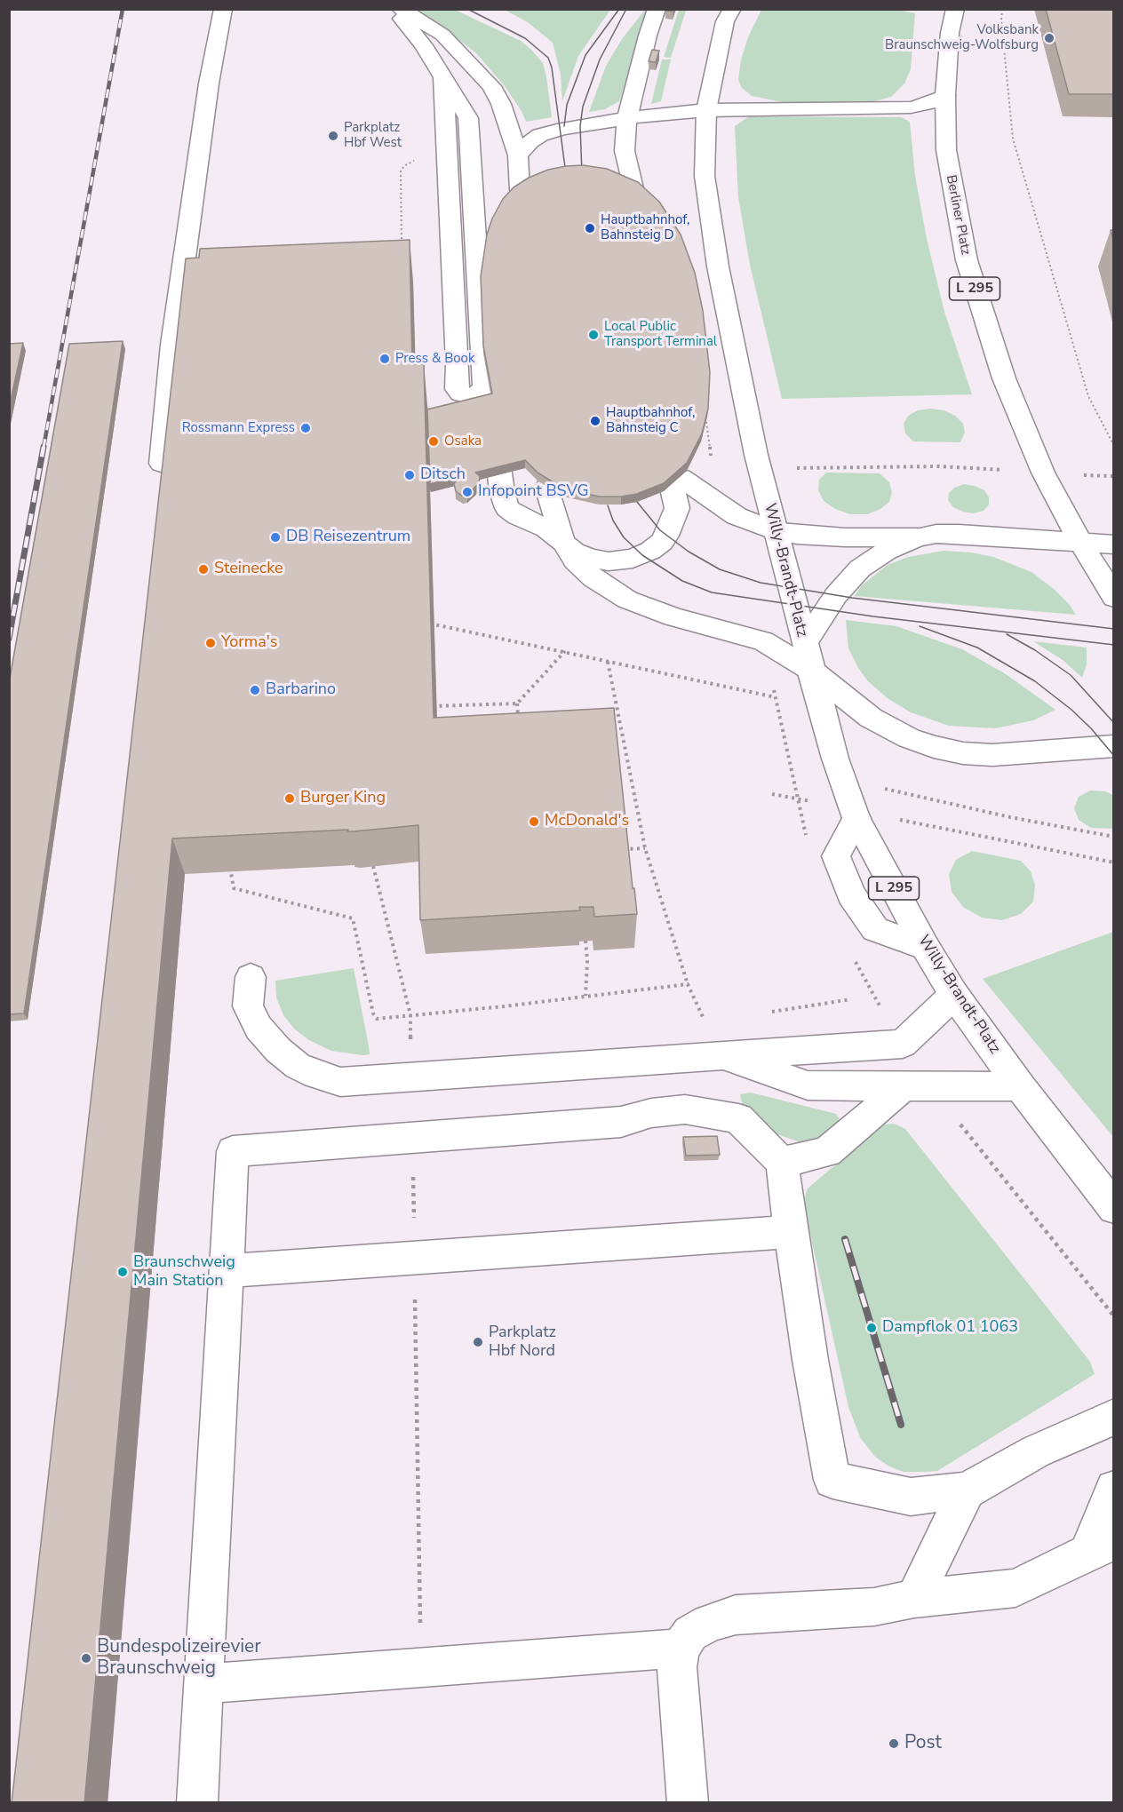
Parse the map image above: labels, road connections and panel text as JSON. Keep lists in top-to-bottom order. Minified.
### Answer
{"streets":{"main road":["Berliner Platz","L 295","Willy-Brandt-Platz"]},"crossings":[["Berliner Platz","L 295"],["L 295","Willy-Brandt-Platz"]],"places":["Volksbank Braunschweig-Wolfsburg","Parkplatz Hbf West","Hauptbahnhof, Bahnsteig D","Local Public Transport Terminal","Press & Book","Hauptbahnhof, Bahnsteig C","Rossmann Express","Osaka","Ditsch","Infopoint BSVG","DB Reisezentrum","Steinecke","Yorma's","Barbarino","Burger King","McDonald's","Braunschweig Main Station","Dampflok 01 1063","Parkplatz Hbf Nord","Bundespolizeirevier Braunschweig","Post"]}
